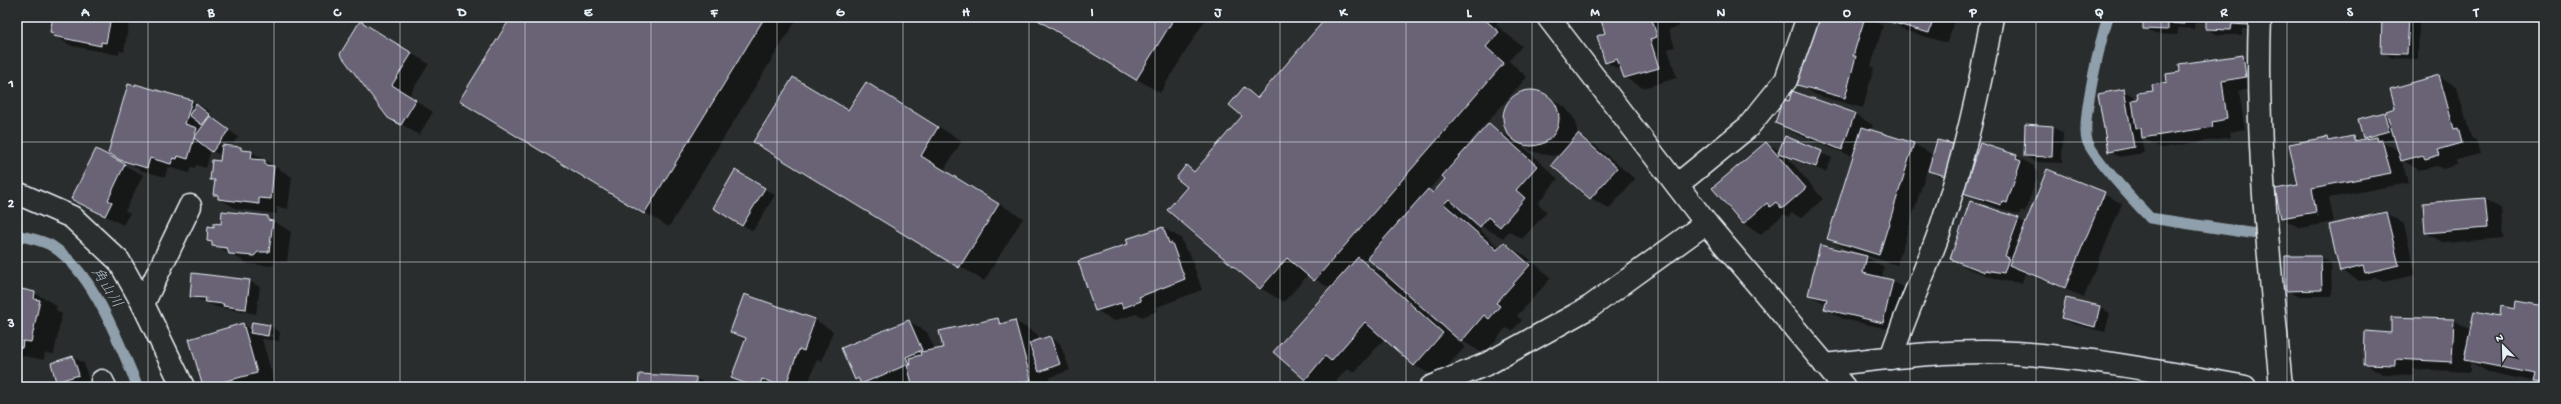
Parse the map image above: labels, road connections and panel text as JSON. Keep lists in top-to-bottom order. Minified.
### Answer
{"water":["角山川"],"north":"top left","grid":{"columns":["A","B","C","D","E","F","G","H","I","J","K","L","M","N","O","P","Q","R","S","T"],"rows":["1","2","3"]}}
